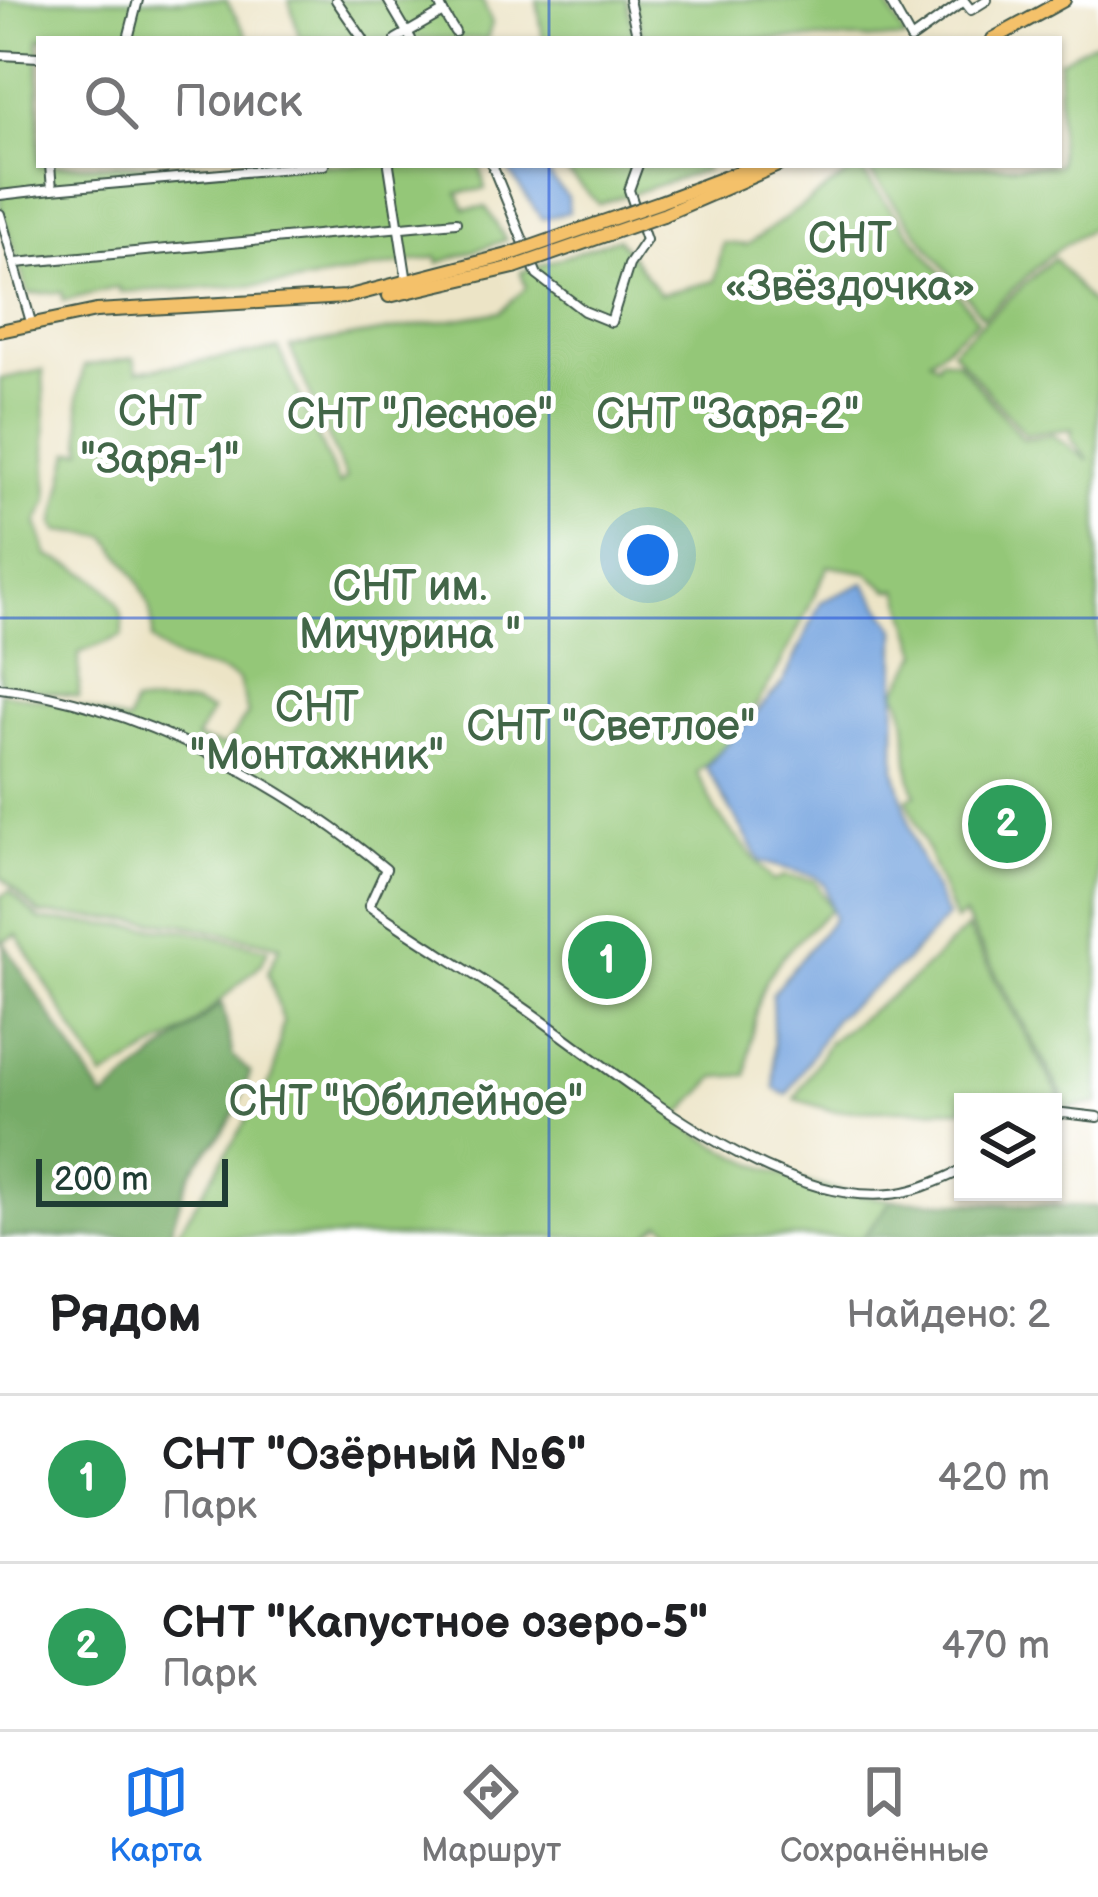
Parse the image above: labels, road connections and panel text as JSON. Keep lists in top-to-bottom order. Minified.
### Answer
{"parks":["СНТ «Звёздочка»","СНТ \"Заря-1\"","СНТ \"Лесное\"","СНТ \"Заря-2\"","СНТ им. Мичурина \"","СНТ \"Монтажник\"","СНТ \"Светлое\"","СНТ \"Юбилейное\""],"scale_bar":"200 m","page":{"search":"Поиск","pins":["2","1"],"scale":"200 m","heading":["Рядом","Найдено: 2"],"list":[{"mark":"1","name":"СНТ \"Озёрный №6\"","note":"Парк","value":"420 m"},{"mark":"2","name":"СНТ \"Капустное озеро-5\"","note":"Парк","value":"470 m"}],"nav":["Карта","Маршрут","Сохранённые"]}}
